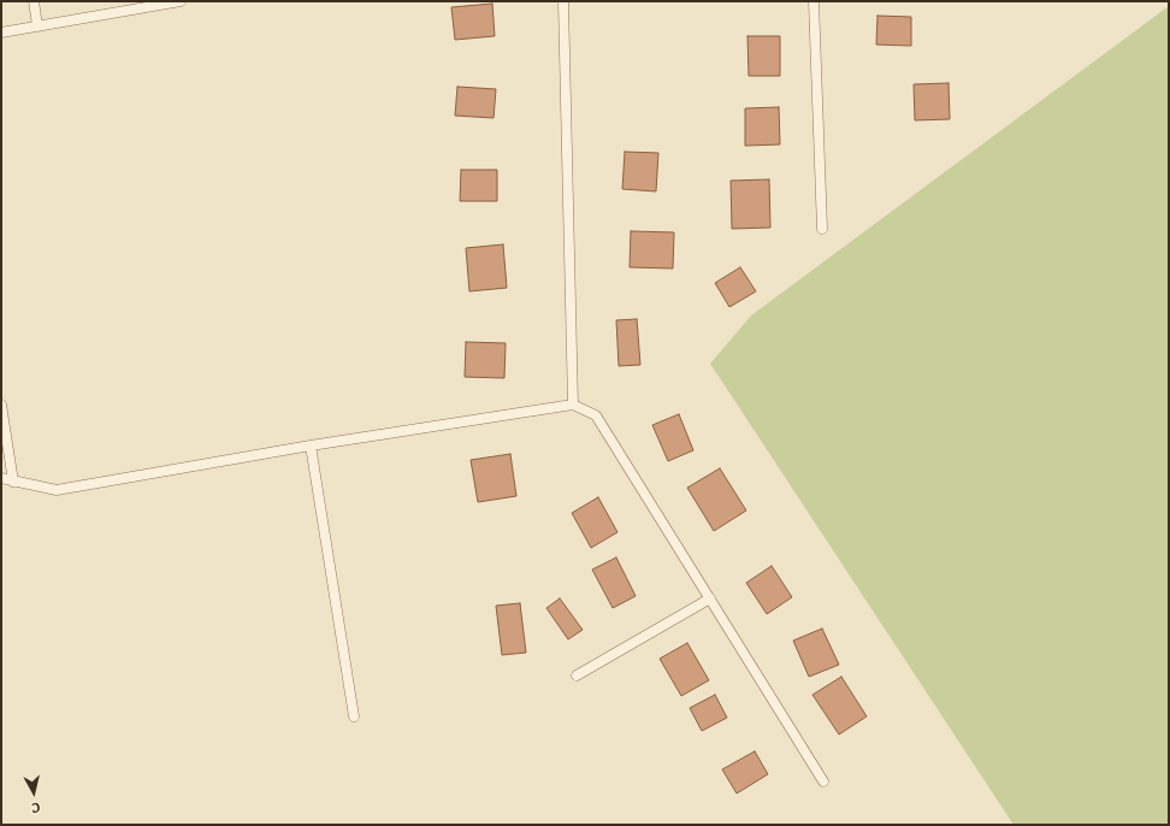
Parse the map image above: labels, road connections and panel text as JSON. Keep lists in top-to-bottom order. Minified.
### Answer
{"north":"bottom"}
